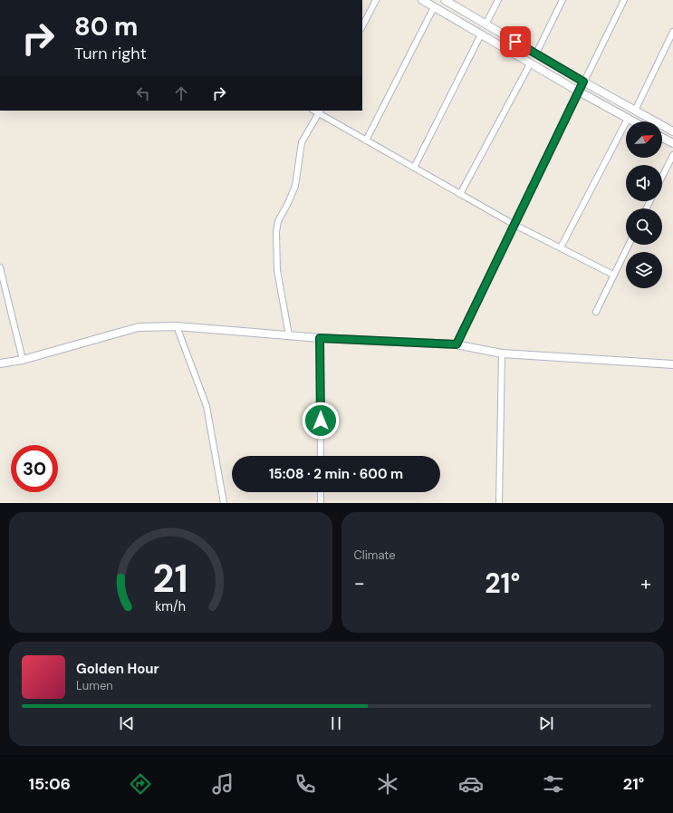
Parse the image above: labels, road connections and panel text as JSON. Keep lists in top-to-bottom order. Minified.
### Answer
{"north":"top right","page":{"turn":["80 m","Turn right"],"limit":"30","trip":"15:08 · 2 min · 600 m","tile":"Climate","heat":["−","21°","+"],"song":["Golden Hour","Lumen"],"tabs":["15:06","21°"],"gauge":["21","km/h"]}}
